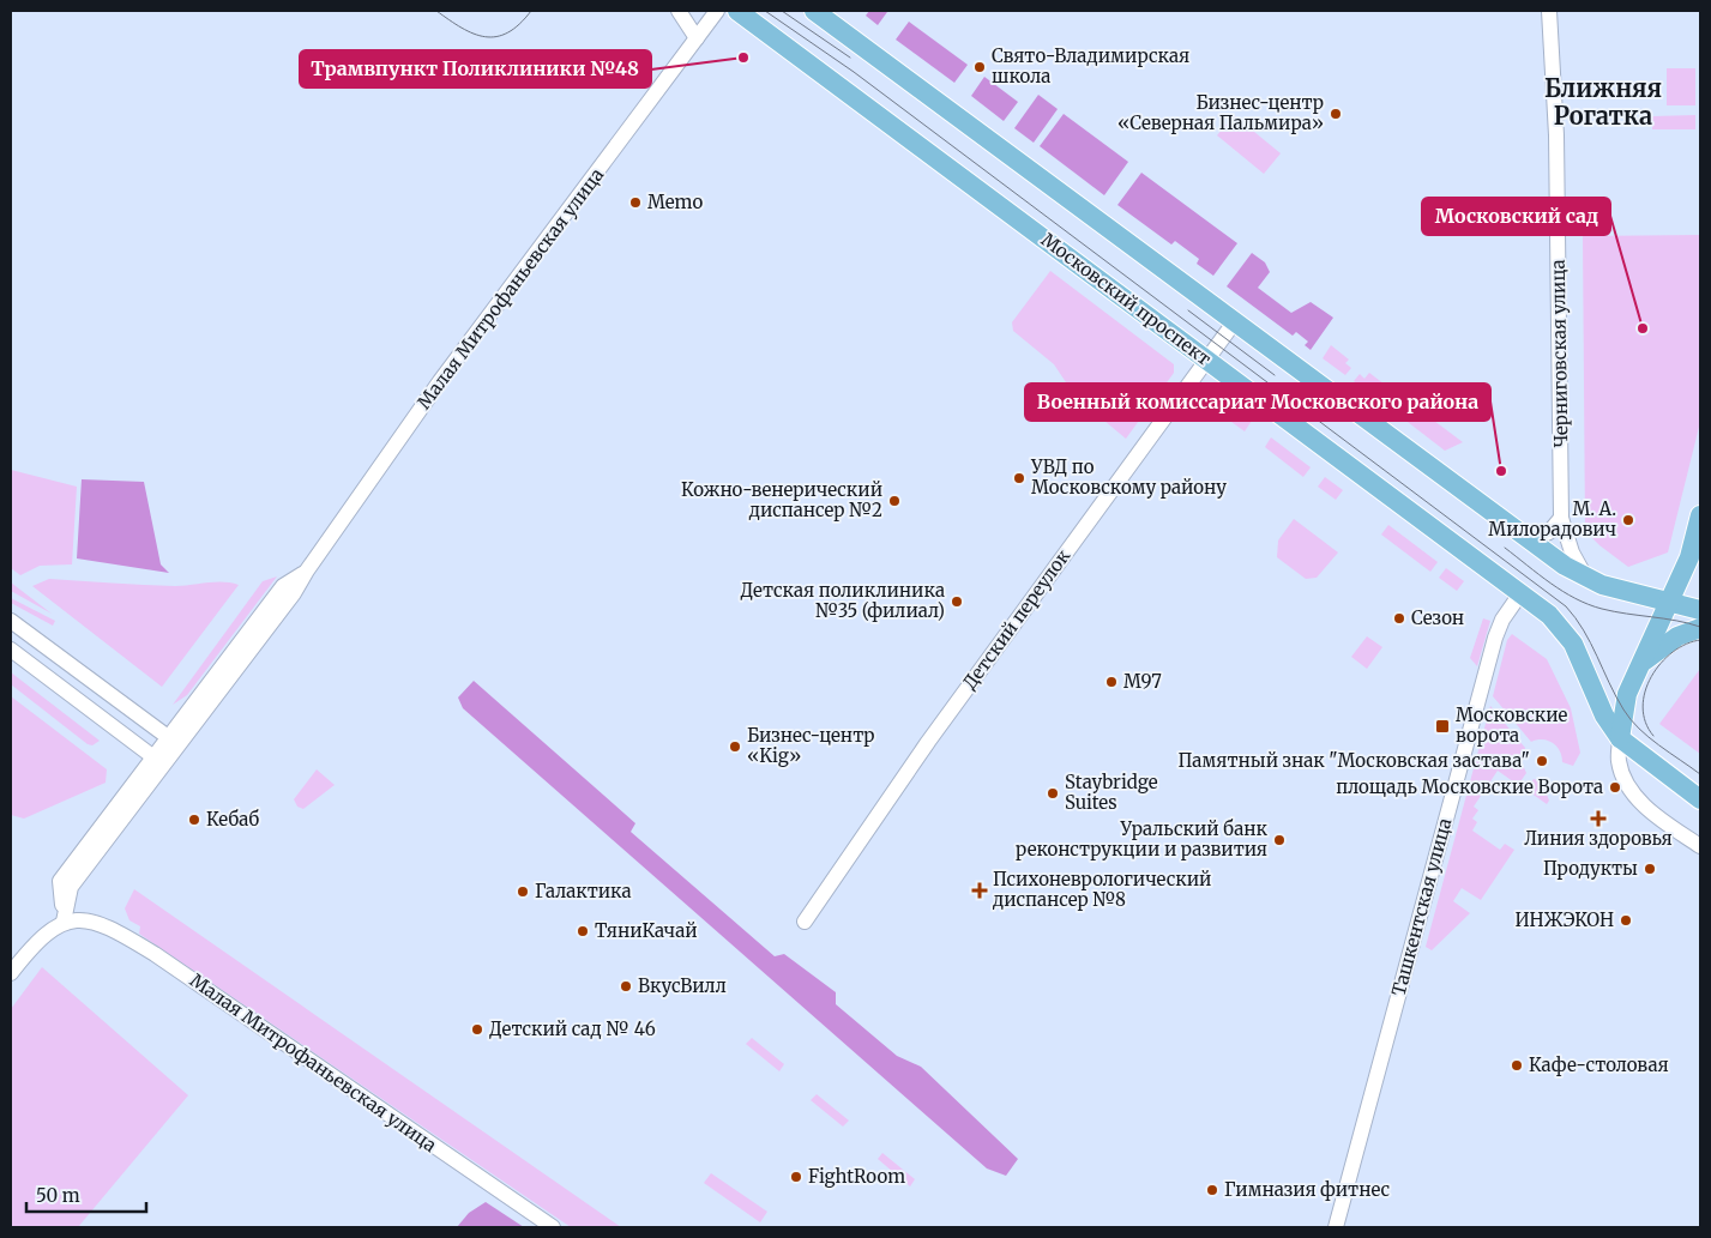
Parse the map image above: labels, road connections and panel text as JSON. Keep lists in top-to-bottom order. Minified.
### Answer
{"streets":{"main road":["Московский проспект"],"street":["Малая Митрофаньевская улица","Черниговская улица","Детский переулок","Ташкентская улица"]},"crossings":[["Московский проспект","Детский переулок"],["Московский проспект","Ташкентская улица"]],"districts":["Ближняя Рогатка"],"places":{"other":["Трамвпункт Поликлиники №48","Свято-Владимирская школа","Бизнес-центр «Северная Пальмира»","Memo","Московский сад","Военный комиссариат Московского района","УВД по Московскому району","Кожно-венерический диспансер №2","М. А. Милорадович","Детская поликлиника №35 (филиал)","Сезон","M97","Бизнес-центр «Kig»","Памятный знак \"Московская застава\"","площадь Московские Ворота","Staybridge Suites","Кебаб","Уральский банк реконструкции и развития","Продукты","Галактика","ИНЖЭКОН","ТяниКачай","ВкусВилл","Детский сад № 46","Кафе-столовая","FightRoom","Гимназия фитнес"],"transit":["Московские ворота"],"health":["Линия здоровья","Психоневрологический диспансер №8"]},"scale_bar":"50 m"}
